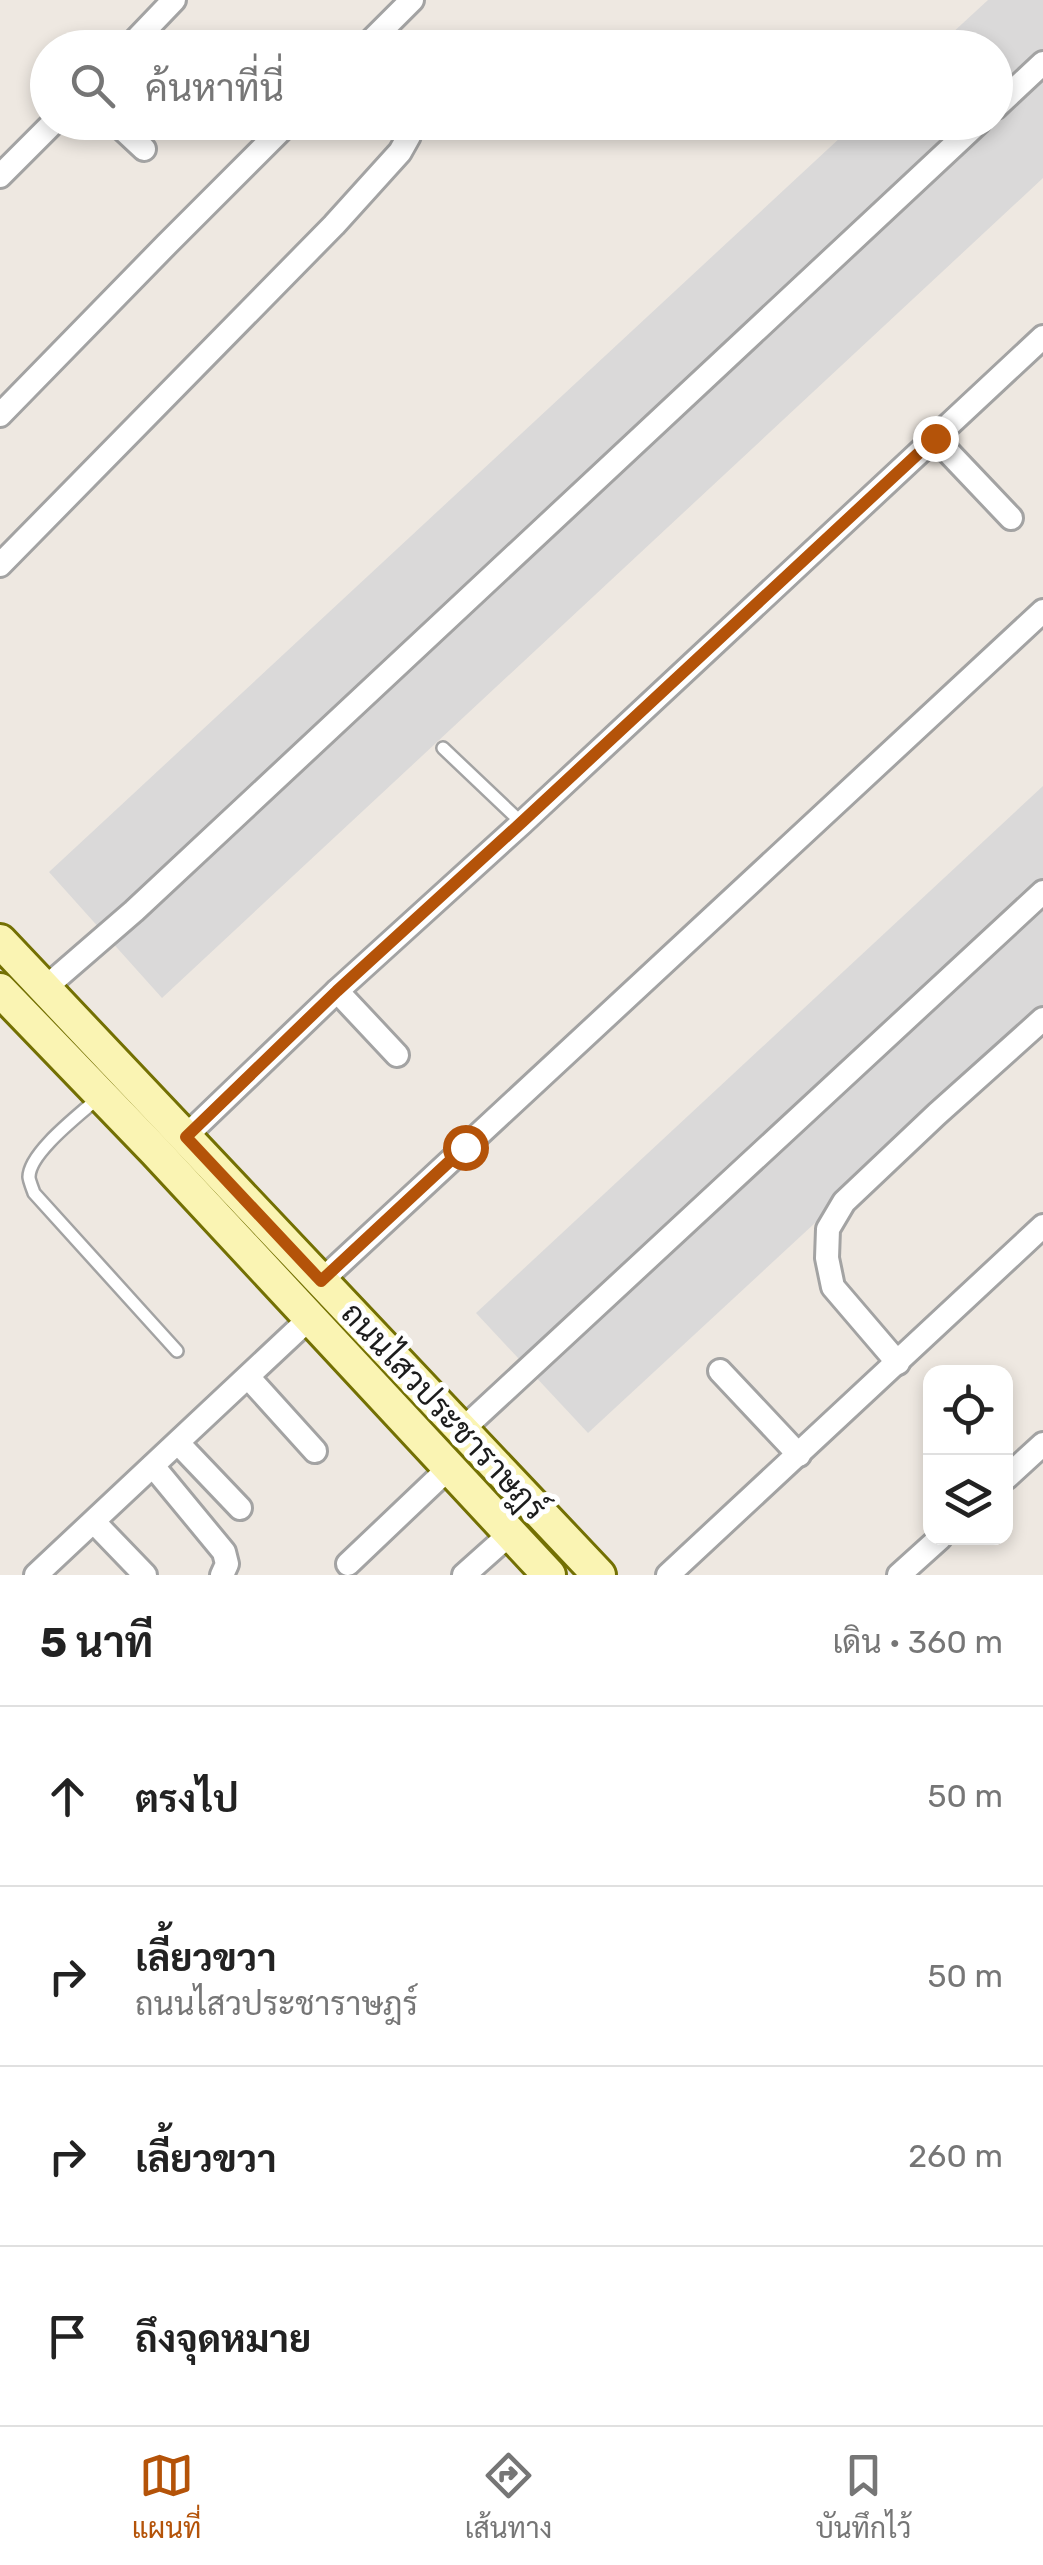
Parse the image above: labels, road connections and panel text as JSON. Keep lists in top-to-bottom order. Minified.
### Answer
{"streets":{"main road":["ถนนไสวประชาราษฎร์"]},"page":{"search":"ค้นหาที่นี่","heading":["5 นาที","เดิน · 360 m"],"list":[["ตรงไป","50 m"],["เลี้ยวขวา","ถนนไสวประชาราษฎร์","50 m"],["เลี้ยวขวา","260 m"],"ถึงจุดหมาย"],"nav":["แผนที่","เส้นทาง","บันทึกไว้"]}}
